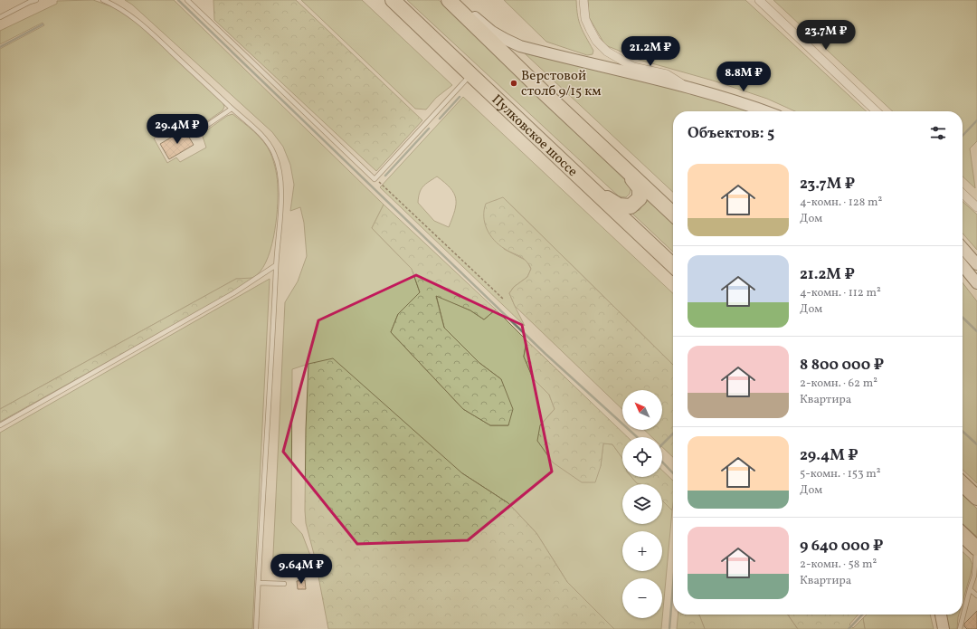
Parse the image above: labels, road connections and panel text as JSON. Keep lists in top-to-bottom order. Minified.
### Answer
{"streets":{"highway":["Пулковское шоссе"]},"places":["Верстовой столб 9/15 км"],"north":"top left","page":{"price":["23.7M ₽","21.2M ₽","8.8M ₽","29.4M ₽","9.64M ₽"],"heading":"Объектов: 5","list":[{"name":"23.7M ₽","note":"4-комн. · 128 m² · Дом"},{"name":"21.2M ₽","note":"4-комн. · 112 m² · Дом"},{"name":"8 800 000 ₽","note":"2-комн. · 62 m² · Квартира"},{"name":"29.4M ₽","note":"5-комн. · 153 m² · Дом"},{"name":"9 640 000 ₽","note":"2-комн. · 58 m² · Квартира"}],"map_buttons":["+","−"]}}
